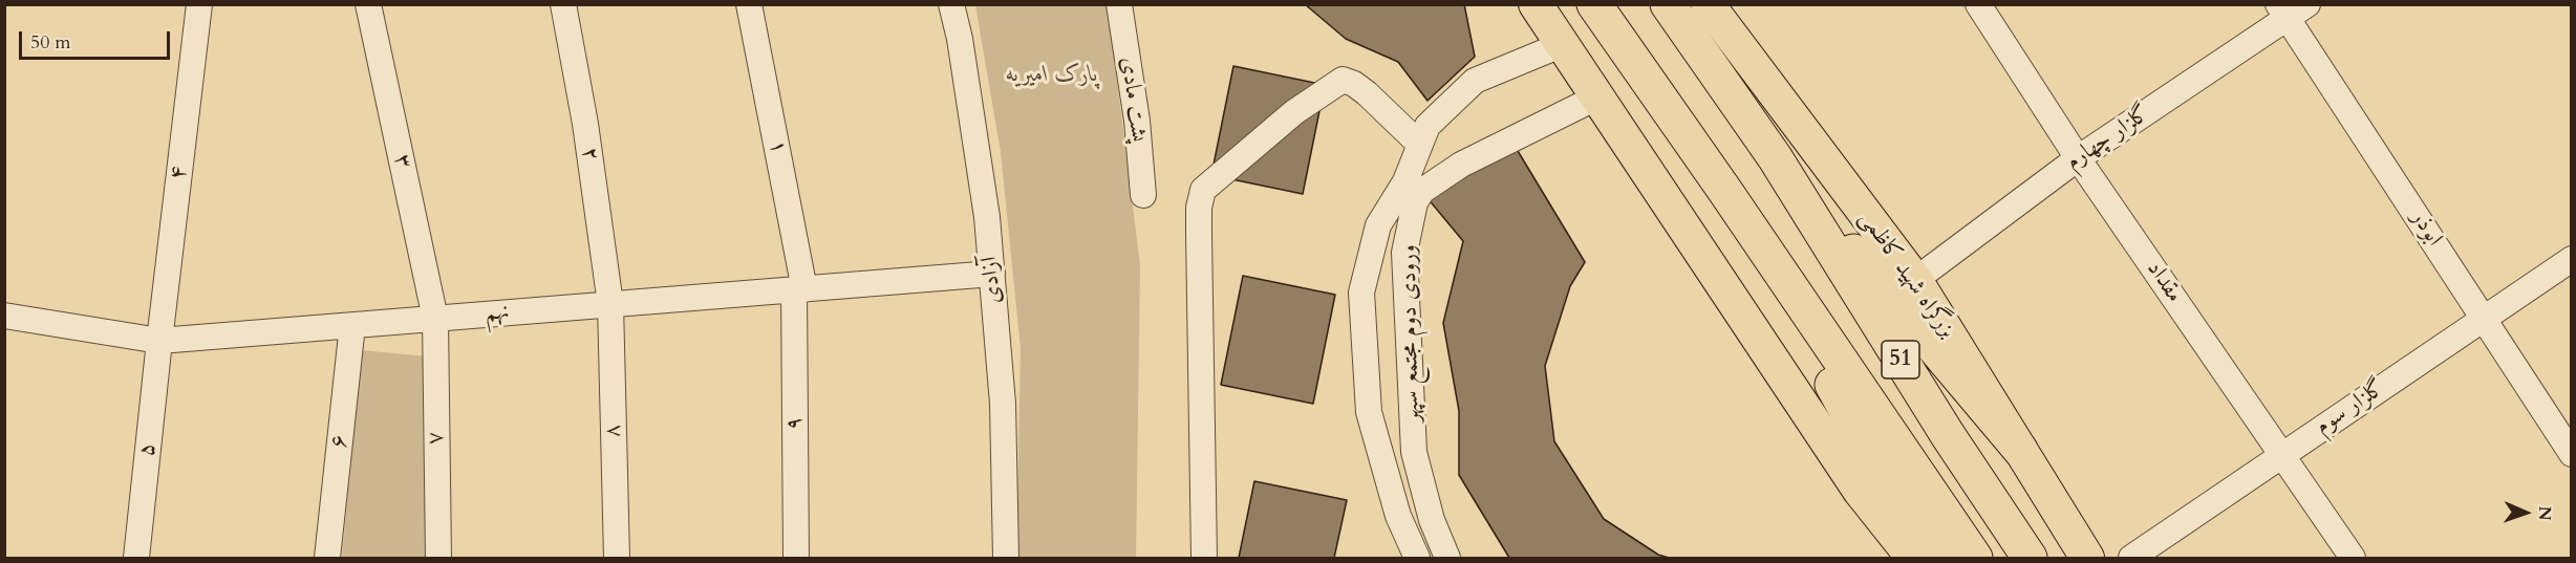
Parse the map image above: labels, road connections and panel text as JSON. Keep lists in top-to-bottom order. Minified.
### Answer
{"streets":{"highway":["بزرگراه شهید کاظمی","51"],"street":["پشت مادی","گلزار چهارم","۱","۲","۳","۴","ابوذر","آزادی","مقداد","نهم","ورودی دوم مجتمع سپهر","گلزار سوم","۹","۸","۷","۶","۵"]},"crossings":[["گلزار چهارم","ابوذر"],["گلزار چهارم","بزرگراه شهید کاظمی"],["گلزار چهارم","مقداد"],["۱","نهم"],["۱","۹"],["۲","نهم"],["۲","۸"],["۳","نهم"],["۳","۷"],["۴","نهم"],["۴","۵"],["ابوذر","گلزار سوم"],["آزادی","نهم"],["مقداد","گلزار سوم"],["نهم","۹"],["نهم","۸"],["نهم","۷"],["نهم","۶"],["نهم","۵"]],"parks":["پارک امیریه"],"scale_bar":"50 m","north":"right"}
